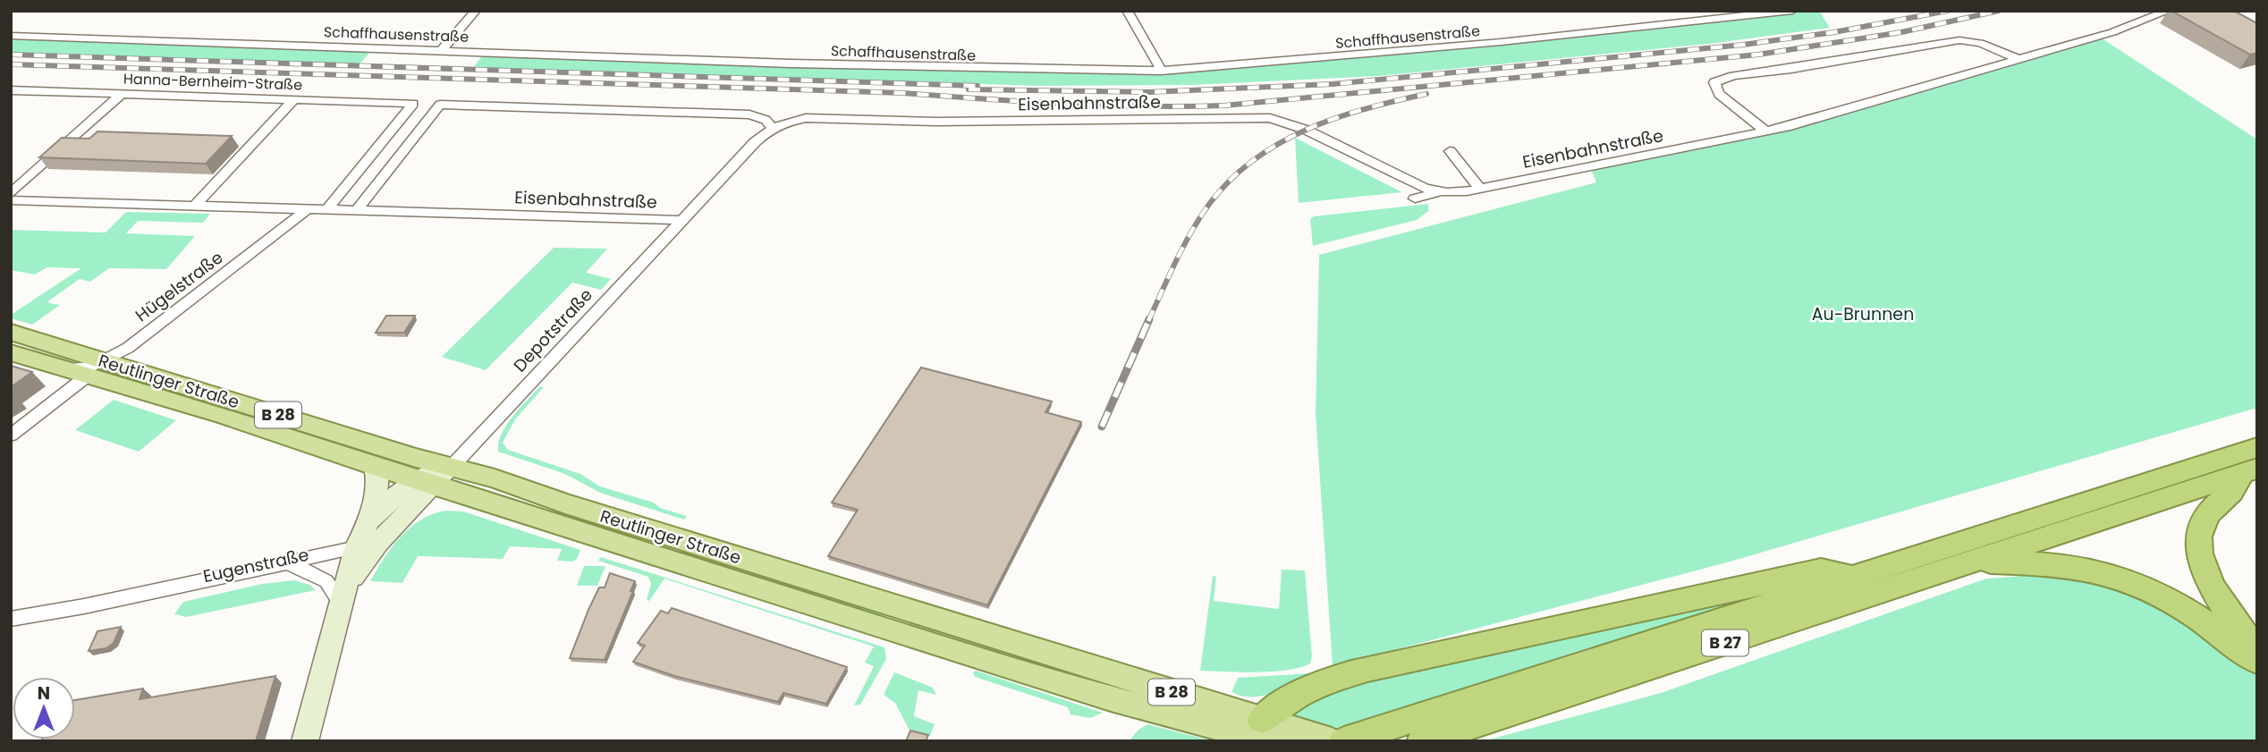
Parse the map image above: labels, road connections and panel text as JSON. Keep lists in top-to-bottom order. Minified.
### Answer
{"streets":{"highway":["B 27"],"main road":["Reutlinger Straße","B 28"],"street":["Schaffhausenstraße","Hanna-Bernheim-Straße","Eisenbahnstraße","Hügelstraße","Depotstraße","Eugenstraße"]},"crossings":[["Hanna-Bernheim-Straße","Eisenbahnstraße"],["Eisenbahnstraße","Hügelstraße"],["Eisenbahnstraße","Depotstraße"],["Hügelstraße","Reutlinger Straße"],["Depotstraße","Reutlinger Straße"]],"parks":["Au-Brunnen"],"north":"top"}
